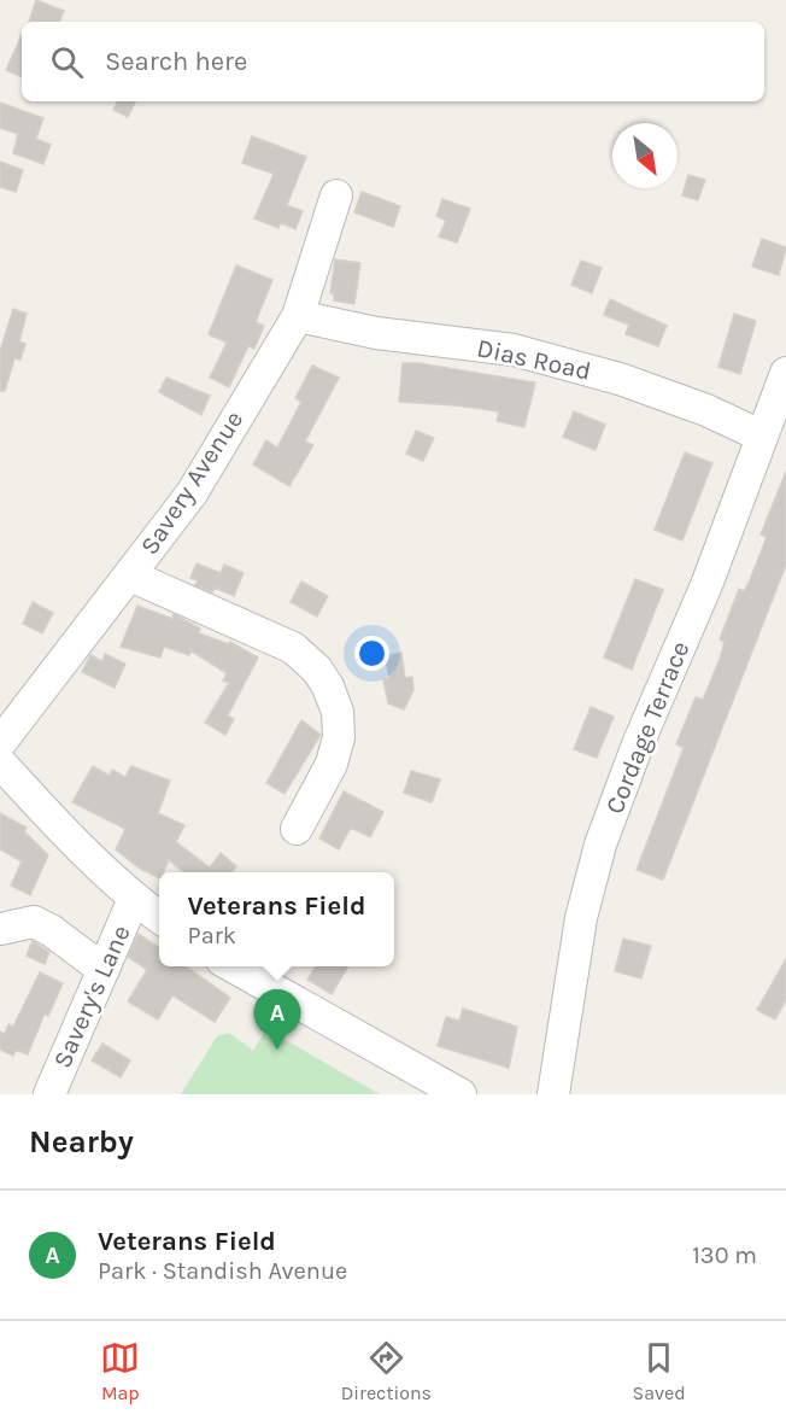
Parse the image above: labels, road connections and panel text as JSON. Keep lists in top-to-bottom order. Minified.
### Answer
{"streets":{"street":["Dias Road","Savery Avenue","Cordage Terrace","Savery's Lane"]},"crossings":[["Dias Road","Savery Avenue"],["Dias Road","Cordage Terrace"]],"north":"bottom right","page":{"search":"Search here","popup":["Veterans Field","Park"],"pins":"A","heading":"Nearby","list":[{"mark":"A","name":"Veterans Field","note":"Park · Standish Avenue","value":"130 m"}],"nav":["Map","Directions","Saved"]}}
